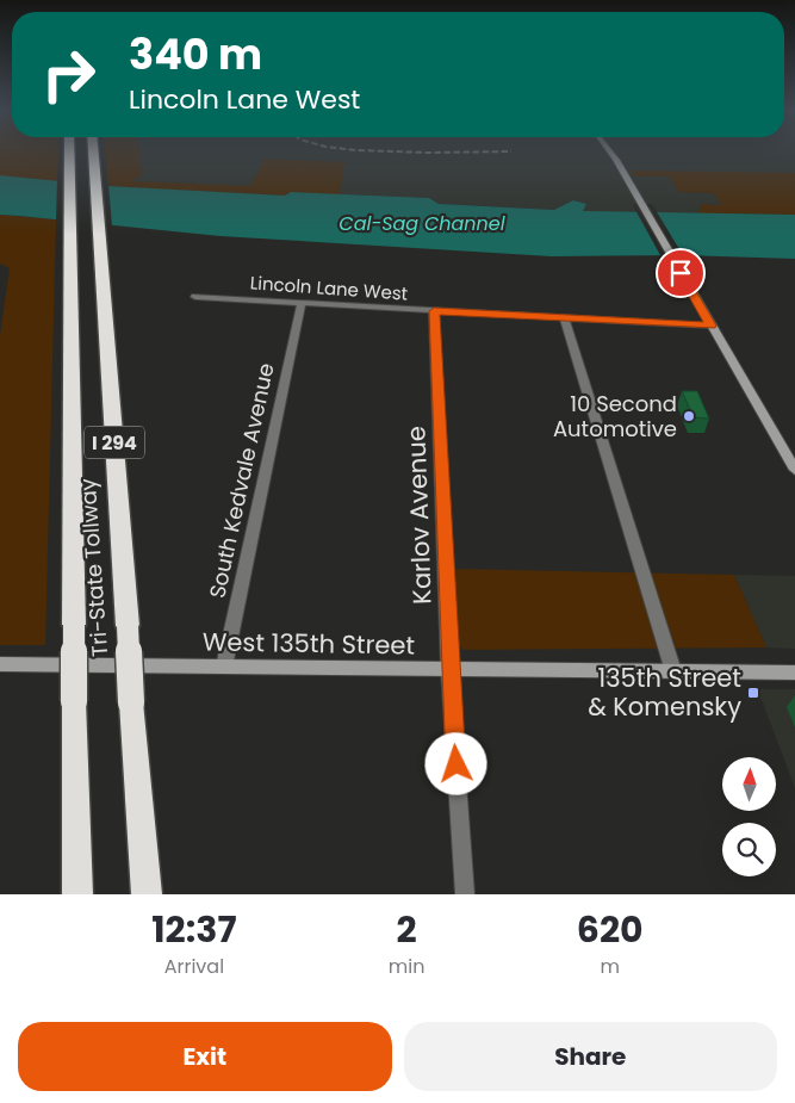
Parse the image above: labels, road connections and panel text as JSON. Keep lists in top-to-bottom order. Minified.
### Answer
{"streets":{"highway":["I 294","Tri-State Tollway"],"main road":["West 135th Street"],"street":["Lincoln Lane West","South Kedvale Avenue","Karlov Avenue"]},"crossings":[["Lincoln Lane West","South Kedvale Avenue"],["Lincoln Lane West","Karlov Avenue"],["South Kedvale Avenue","West 135th Street"],["Karlov Avenue","West 135th Street"]],"water":["Cal-Sag Channel"],"places":{"other":["10 Second Automotive"],"transit":["135th Street & Komensky"]},"north":"top","page":{"turn":["340 m","Lincoln Lane West"],"eta":["12:37","Arrival","2","min","620","m"],"buttons":["Exit","Share"]}}
